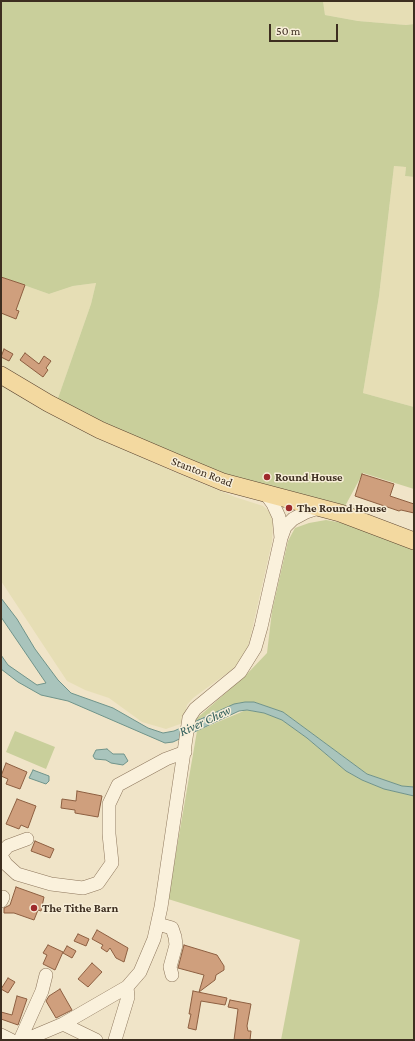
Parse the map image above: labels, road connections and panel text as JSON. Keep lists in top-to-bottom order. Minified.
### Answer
{"streets":{"main road":["Stanton Road"]},"water":["River Chew"],"places":["Round House","The Round House","The Tithe Barn"],"scale_bar":"50 m"}
